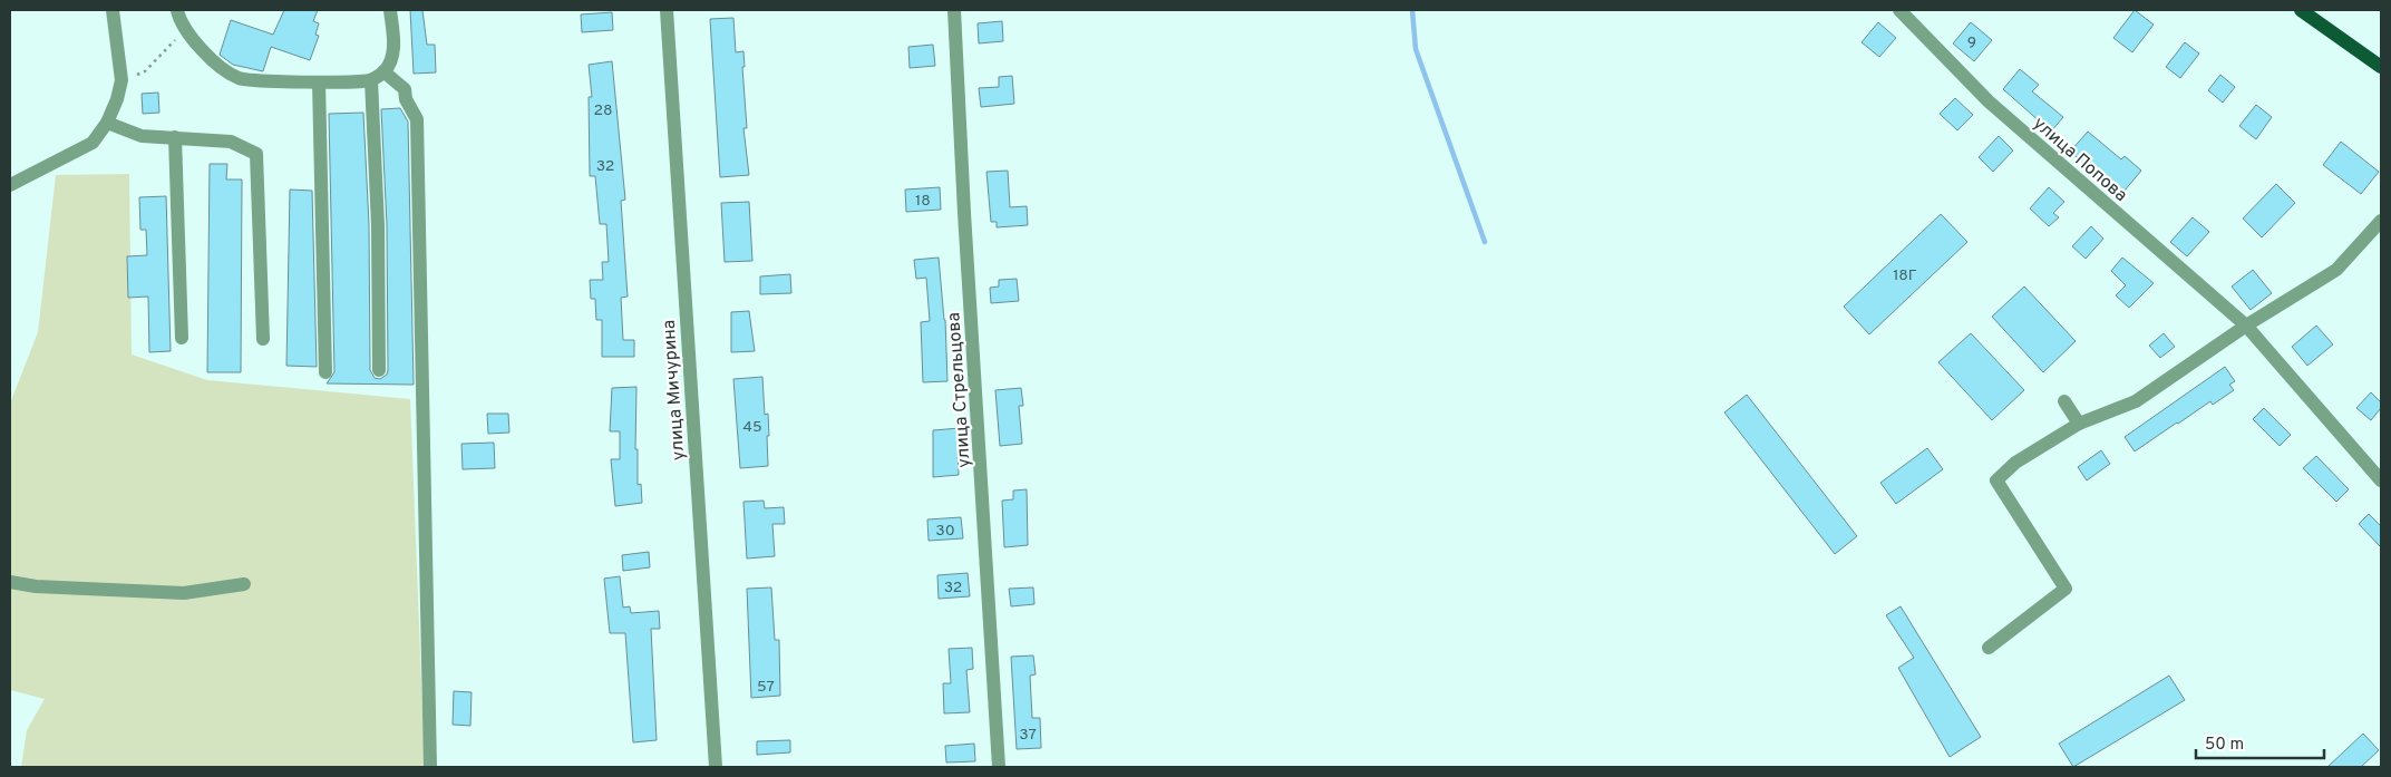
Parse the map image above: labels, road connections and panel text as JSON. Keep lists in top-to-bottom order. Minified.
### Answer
{"streets":{"street":["улица Попова","улица Мичурина","улица Стрельцова"]},"house_numbers":["9","28","32","18","18Г","45","30","32","57","37"],"scale_bar":"50 m"}
